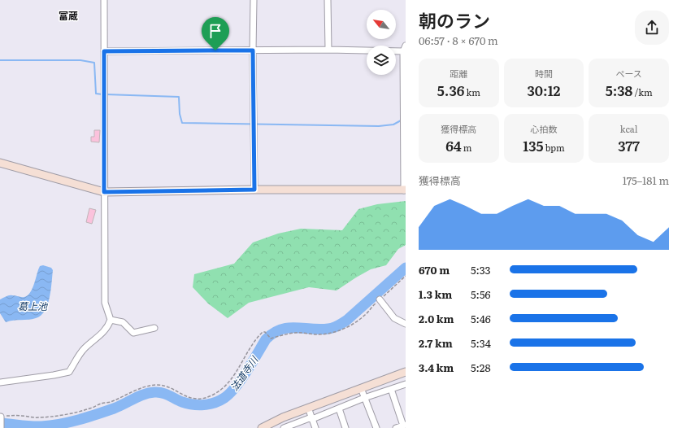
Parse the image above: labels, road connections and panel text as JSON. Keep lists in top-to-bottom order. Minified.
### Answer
{"districts":["富蔵"],"water":["葛上池","法道寺川"],"north":"top left","page":{"heading":["朝のラン","06:57 · 8 × 670 m"],"stats":[["距離","5.36 km"],["時間","30:12"],["ペース","5:38 /km"],["獲得標高","64 m"],["心拍数","135 bpm"],["kcal","377"]],"chart":["獲得標高","175–181 m"],"list":[{"name":"670 m","note":"5:33"},{"name":"1.3 km","note":"5:56"},{"name":"2.0 km","note":"5:46"},{"name":"2.7 km","note":"5:34"},{"name":"3.4 km","note":"5:28"}]}}
